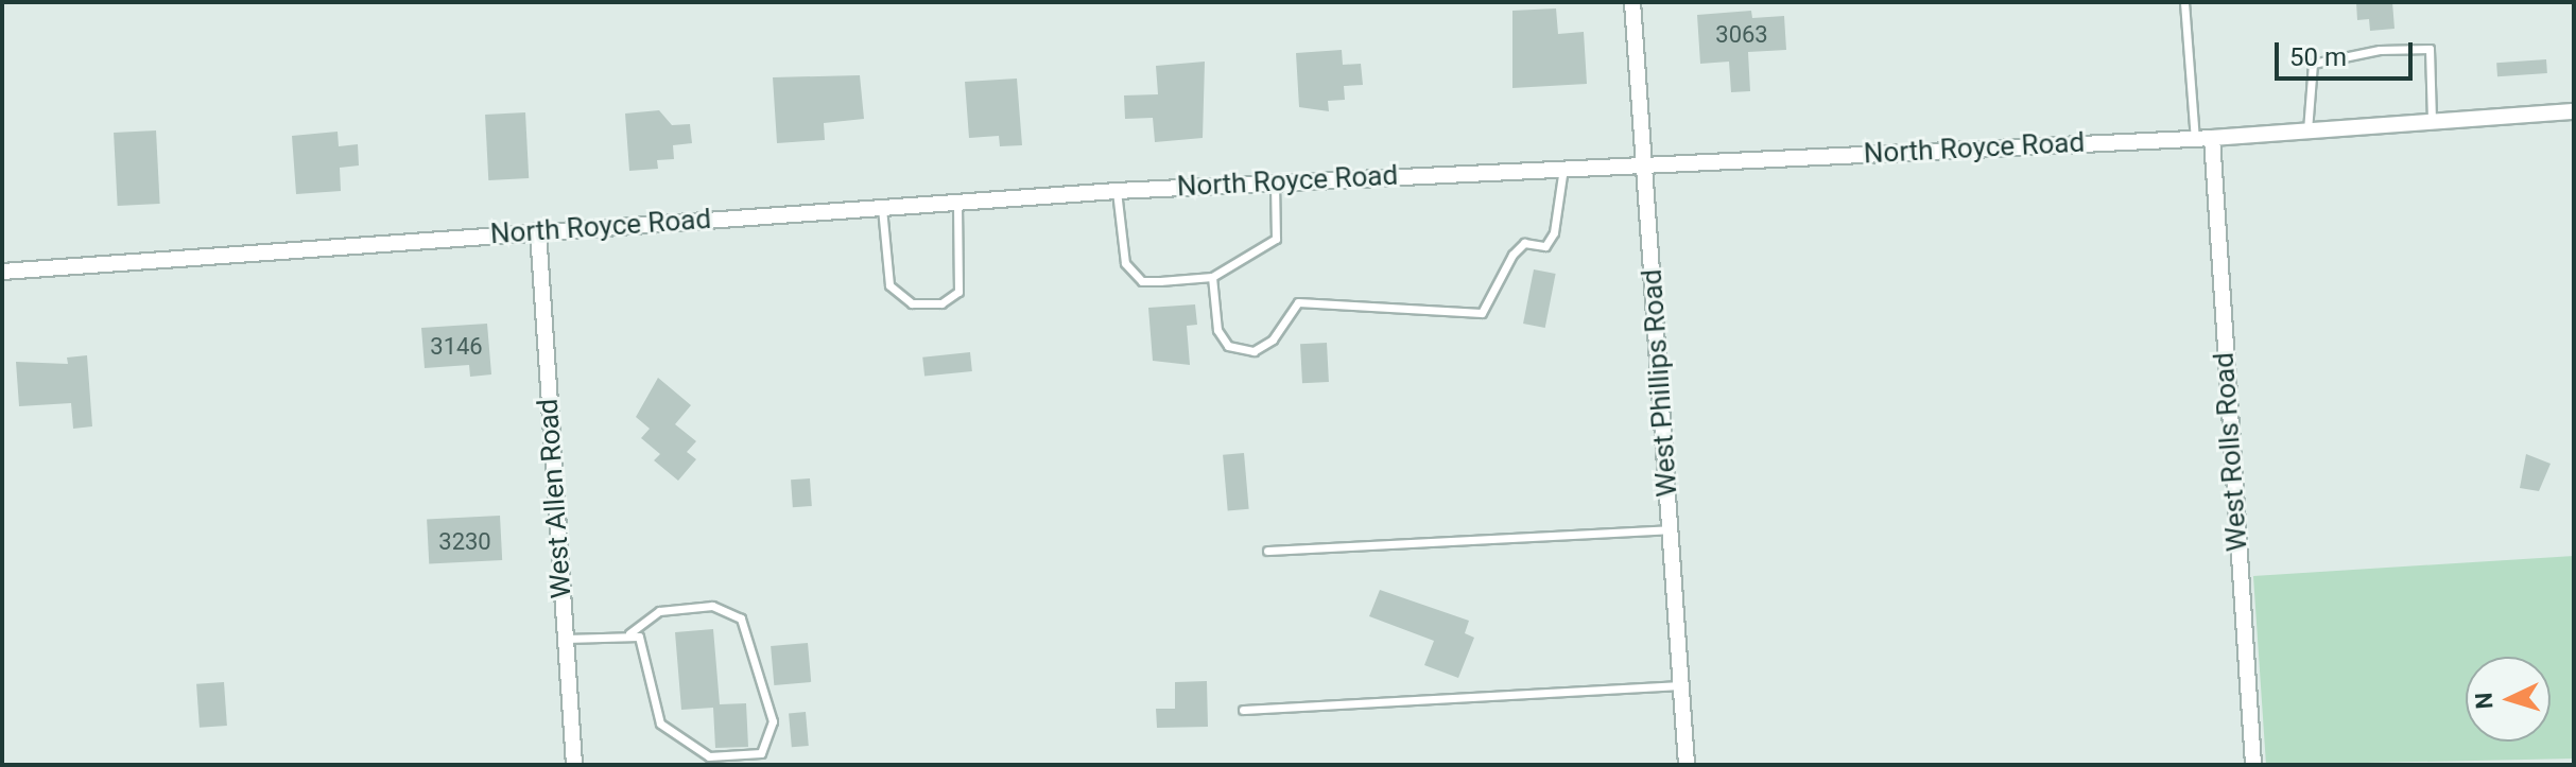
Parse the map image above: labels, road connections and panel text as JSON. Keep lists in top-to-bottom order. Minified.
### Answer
{"streets":{"street":["North Royce Road","West Phillips Road","West Rolls Road","West Allen Road"]},"crossings":[["North Royce Road","West Phillips Road"],["North Royce Road","West Rolls Road"],["North Royce Road","West Allen Road"]],"house_numbers":["3063","3146","3230"],"scale_bar":"50 m","north":"left"}
